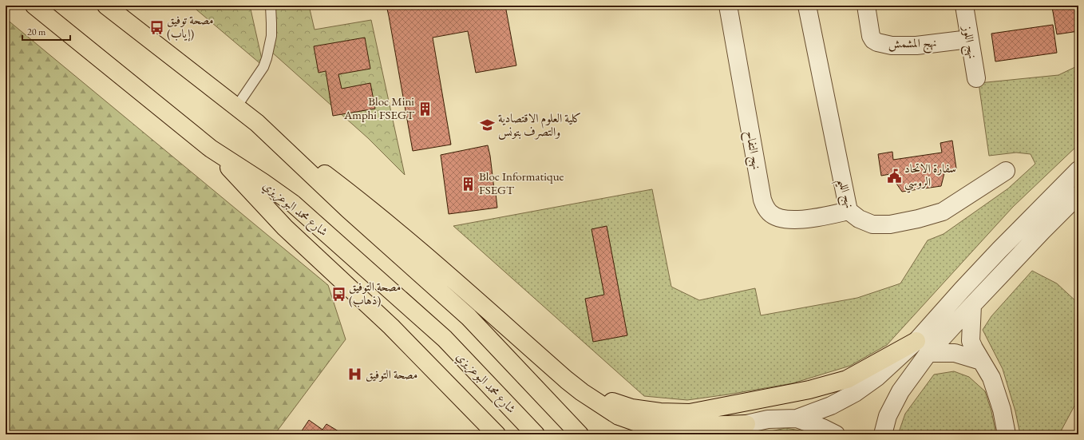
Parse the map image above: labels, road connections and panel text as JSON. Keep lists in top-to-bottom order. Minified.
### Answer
{"streets":{"highway":["شارع محمد البوعزيزي"],"street":["نهج اللوز","نهج المشمش","نهج التفاح","نهج الليم"]},"crossings":[["نهج اللوز","نهج المشمش"],["نهج التفاح","نهج الليم"]],"places":{"bus stop":["مصحة توفيق (إياب)","مصحة التوفيق (ذهاب)"],"building":["Bloc Mini Amphi FSEGT","Bloc Informatique FSEGT"],"school or university":["كلية العلوم الاقتصادية والتصرف بتونس"],"public building":["سفارة الاتحاد الروسي"],"hospital":["مصحة التوفيق"]},"scale_bar":"20 m"}
